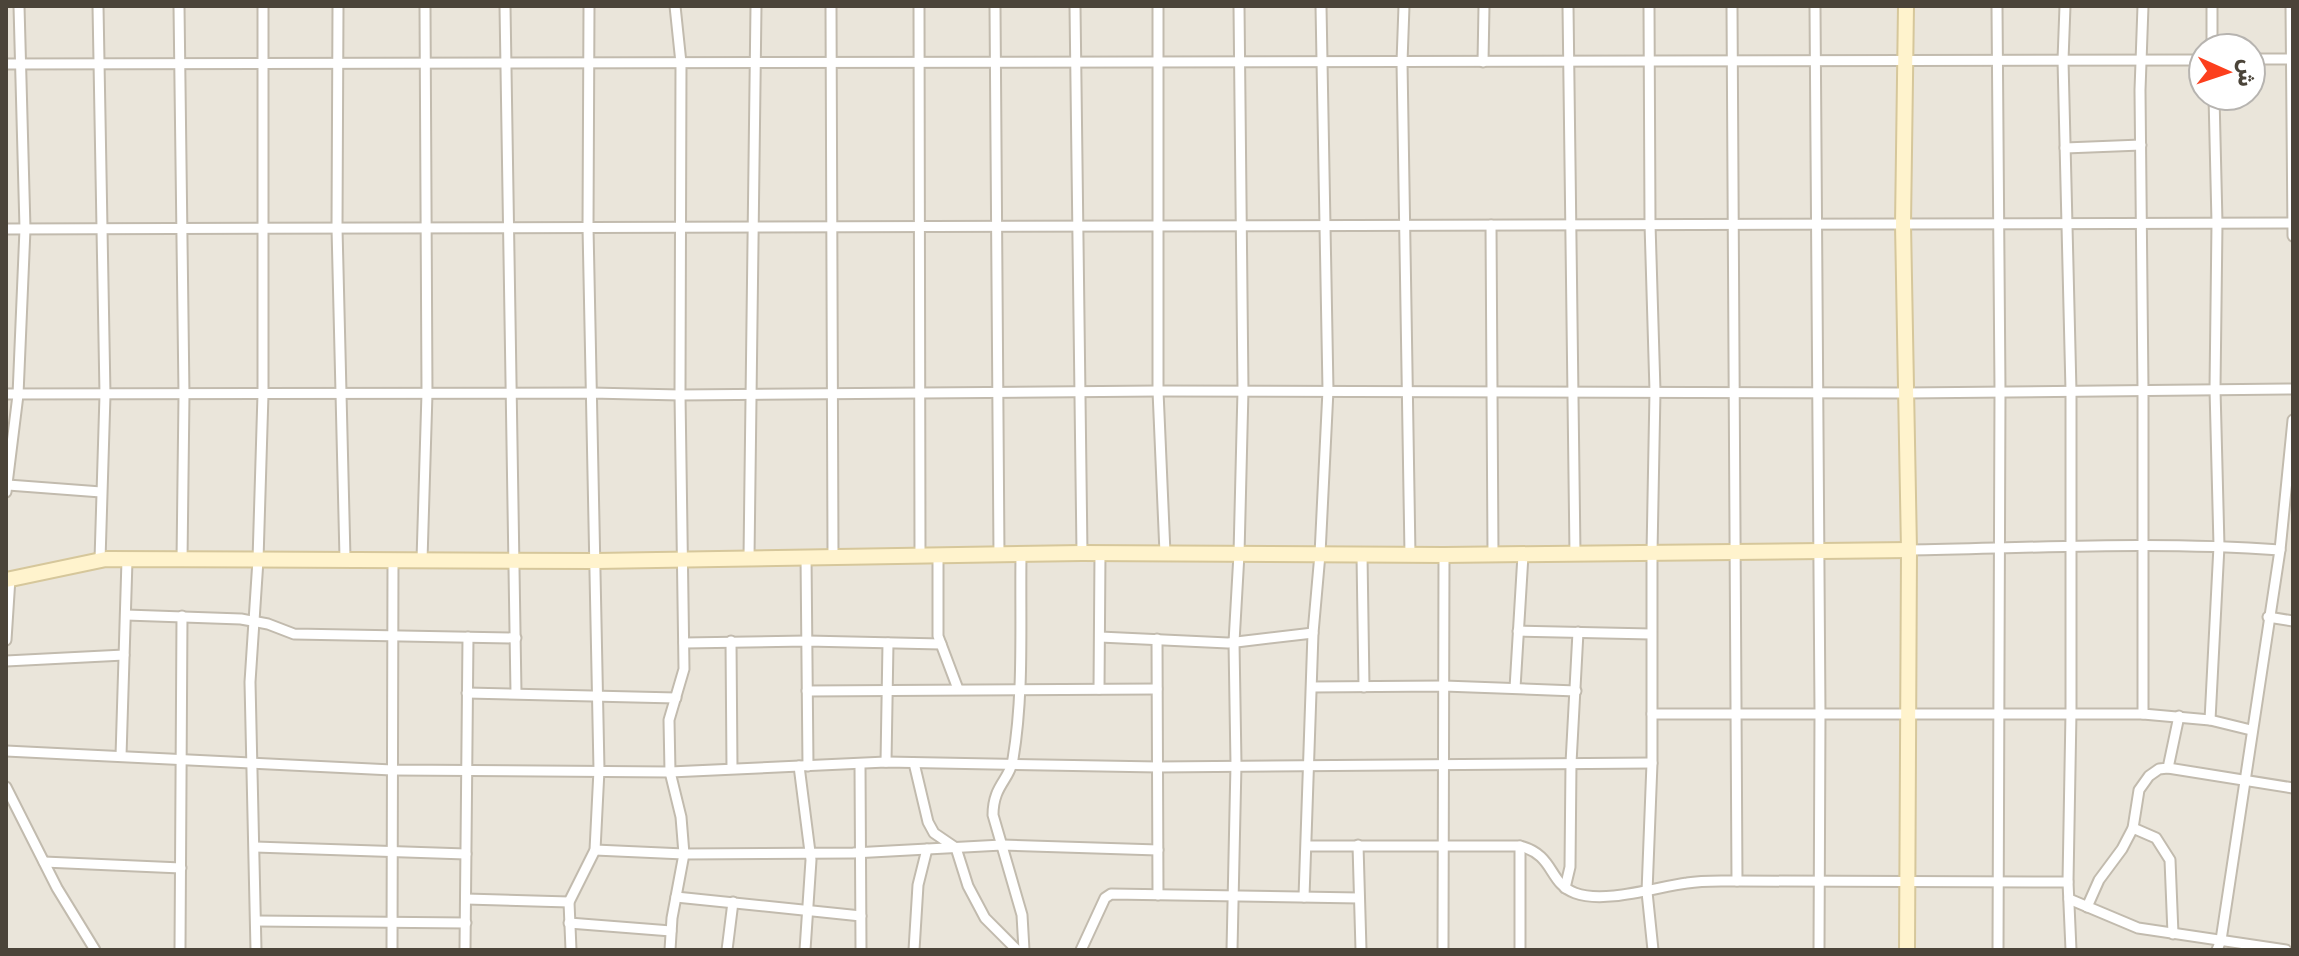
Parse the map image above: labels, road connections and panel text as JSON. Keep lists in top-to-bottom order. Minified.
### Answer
{"north":"right"}
